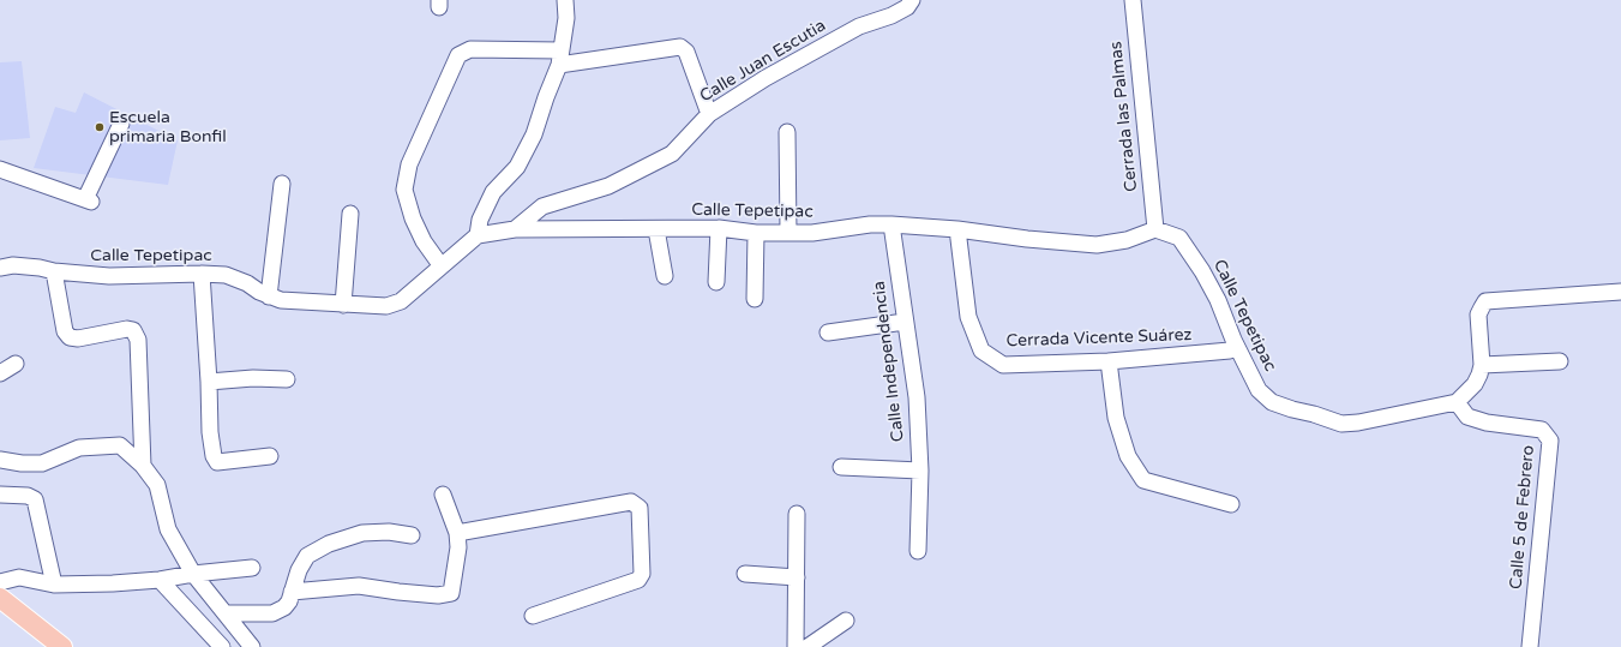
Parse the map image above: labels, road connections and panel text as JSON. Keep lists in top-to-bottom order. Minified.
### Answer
{"streets":{"street":["Calle Juan Escutia","Cerrada las Palmas","Calle Tepetipac","Cerrada Vicente Suárez","Calle Independencia","Calle 5 de Febrero"]},"crossings":[["Calle Juan Escutia","Calle Tepetipac"],["Cerrada las Palmas","Calle Tepetipac"],["Calle Tepetipac","Cerrada Vicente Suárez"],["Calle Tepetipac","Calle Independencia"],["Calle Tepetipac","Calle 5 de Febrero"]],"places":["Escuela primaria Bonfil"]}
